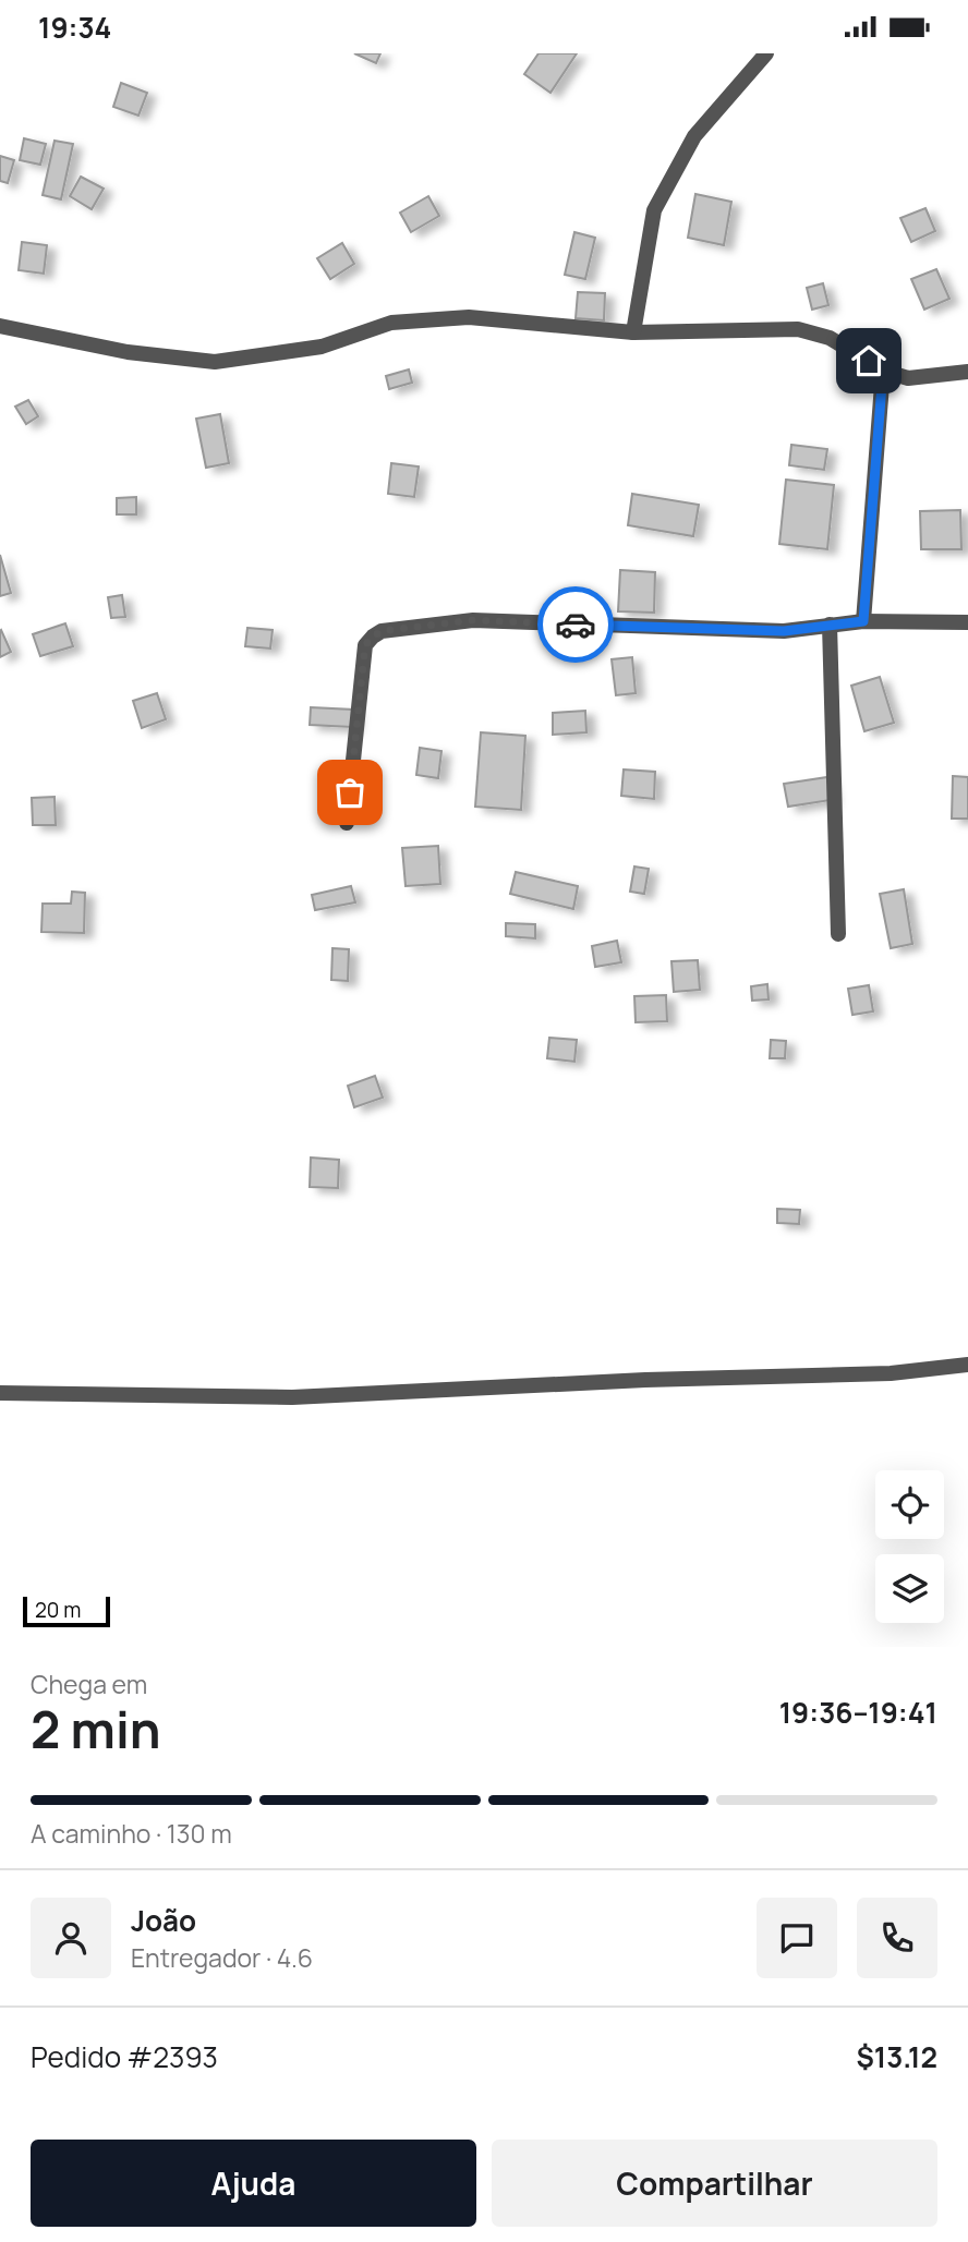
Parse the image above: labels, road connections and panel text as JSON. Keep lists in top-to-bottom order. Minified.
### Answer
{"scale_bar":"20 m","page":{"status":"19:34","scale":"20 m","heading":["2 min","Chega em","19:36–19:41"],"panel":["João","Entregador · 4.6","Pedido #2393","$13.12"],"bar":"A caminho · 130 m","buttons":["Ajuda","Compartilhar"]}}
